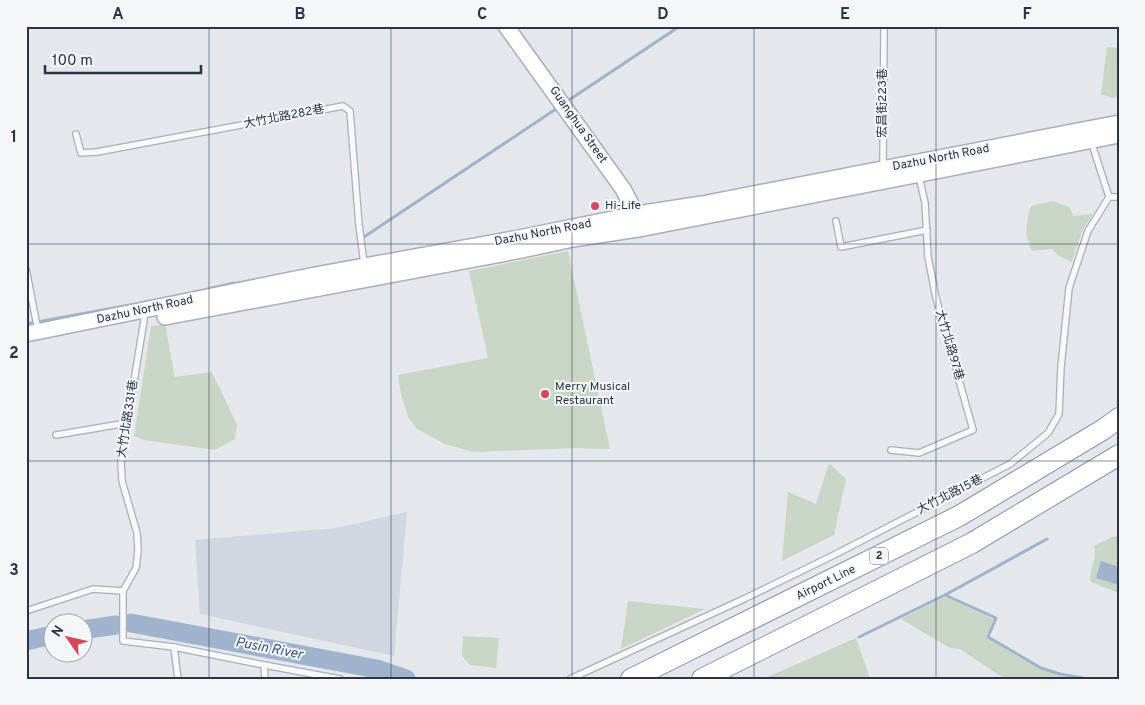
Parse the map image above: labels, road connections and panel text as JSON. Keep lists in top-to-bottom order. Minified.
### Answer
{"streets":{"highway":["2","Airport Line"],"street":["Guanghua Street","Dazhu North Road"],"lane":["宏昌街223巷","大竹北路282巷","大竹北路97巷","大竹北路331巷","大竹北路15巷"]},"crossings":[["宏昌街223巷","Dazhu North Road"],["大竹北路282巷","Dazhu North Road"],["Guanghua Street","Dazhu North Road"],["Dazhu North Road","大竹北路97巷"],["Dazhu North Road","大竹北路331巷"]],"water":["Pusin River"],"places":["Hi-Life","Merry Musical Restaurant"],"scale_bar":"100 m","north":"top left","grid":{"columns":["A","B","C","D","E","F"],"rows":["1","2","3"]}}
